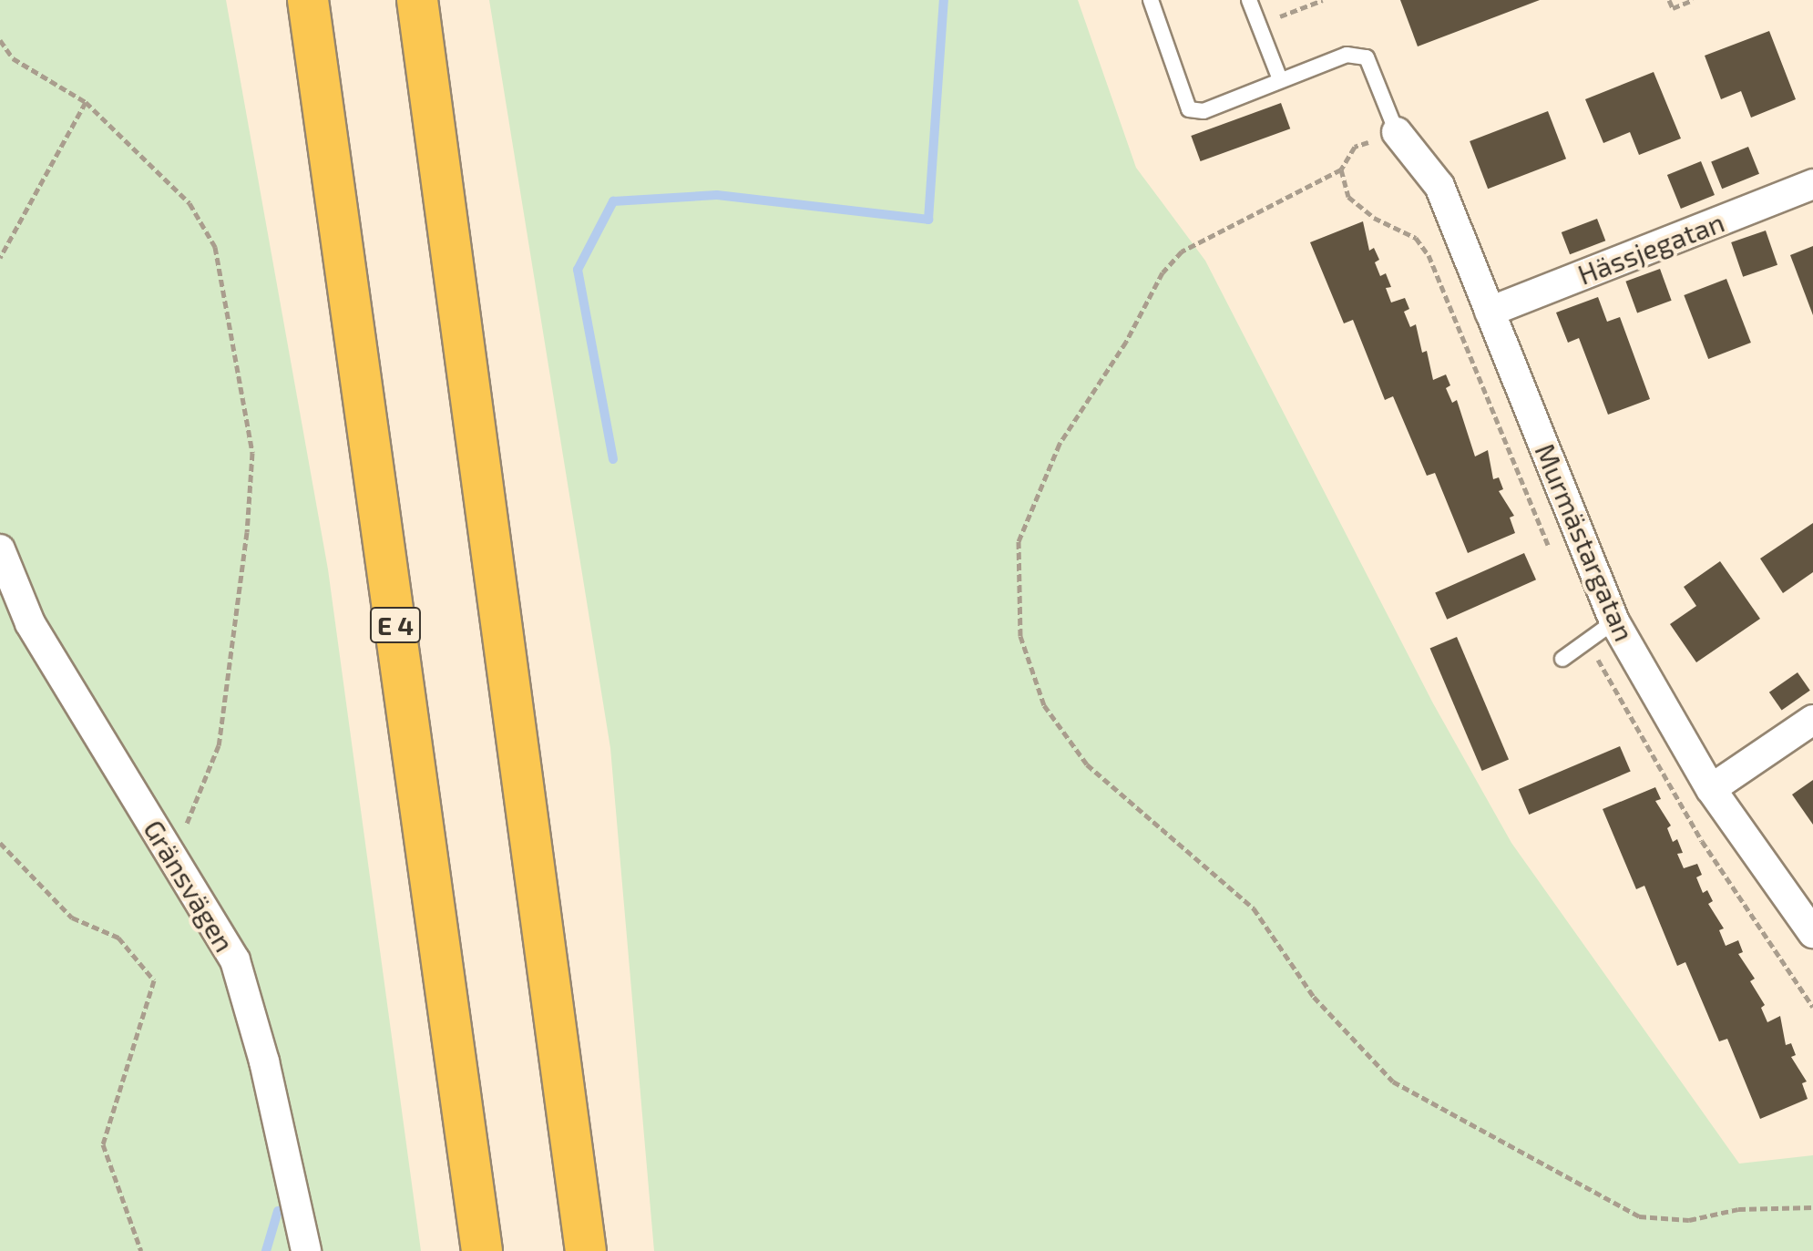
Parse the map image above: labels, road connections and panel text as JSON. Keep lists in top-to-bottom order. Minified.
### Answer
{"streets":{"highway":["E 4"],"street":["Hässjegatan","Murmästargatan","Gränsvägen"]},"crossings":[["Hässjegatan","Murmästargatan"]]}
